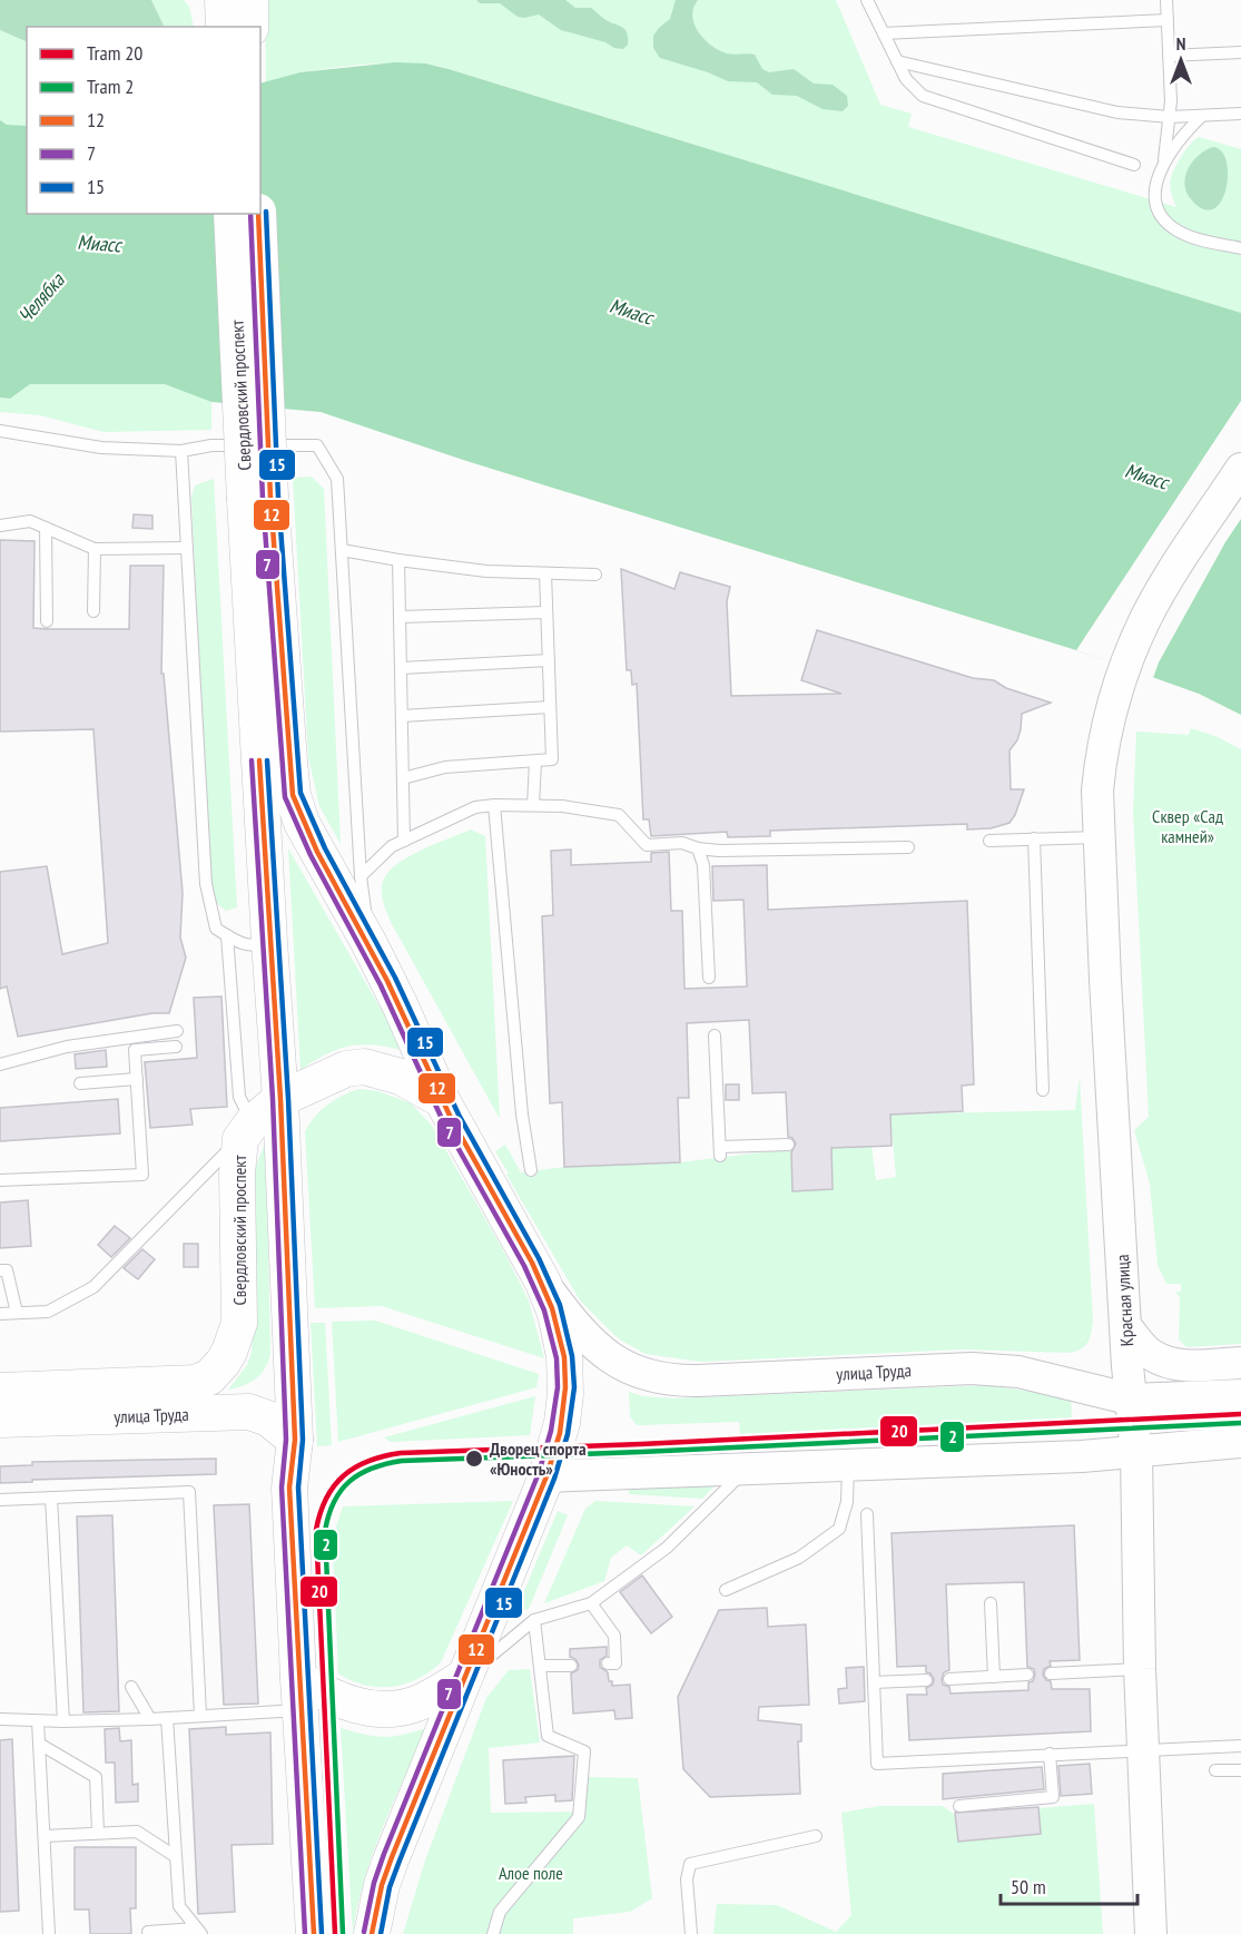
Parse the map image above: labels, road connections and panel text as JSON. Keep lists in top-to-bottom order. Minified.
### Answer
{"streets":{"main road":["Свердловский проспект","Красная улица","улица Труда"]},"crossings":[["Свердловский проспект","улица Труда"],["Красная улица","улица Труда"]],"water":["Миасс","Челябка"],"parks":["Сквер «Сад камней»","Алое поле"],"places":["Дворец спорта «Юность»"],"lines":["transit line 15","transit line 12","transit line 7","tram line 20","tram line 2"],"legend":["Tram 20","Tram 2","12","7","15"],"scale_bar":"50 m","north":"top"}
